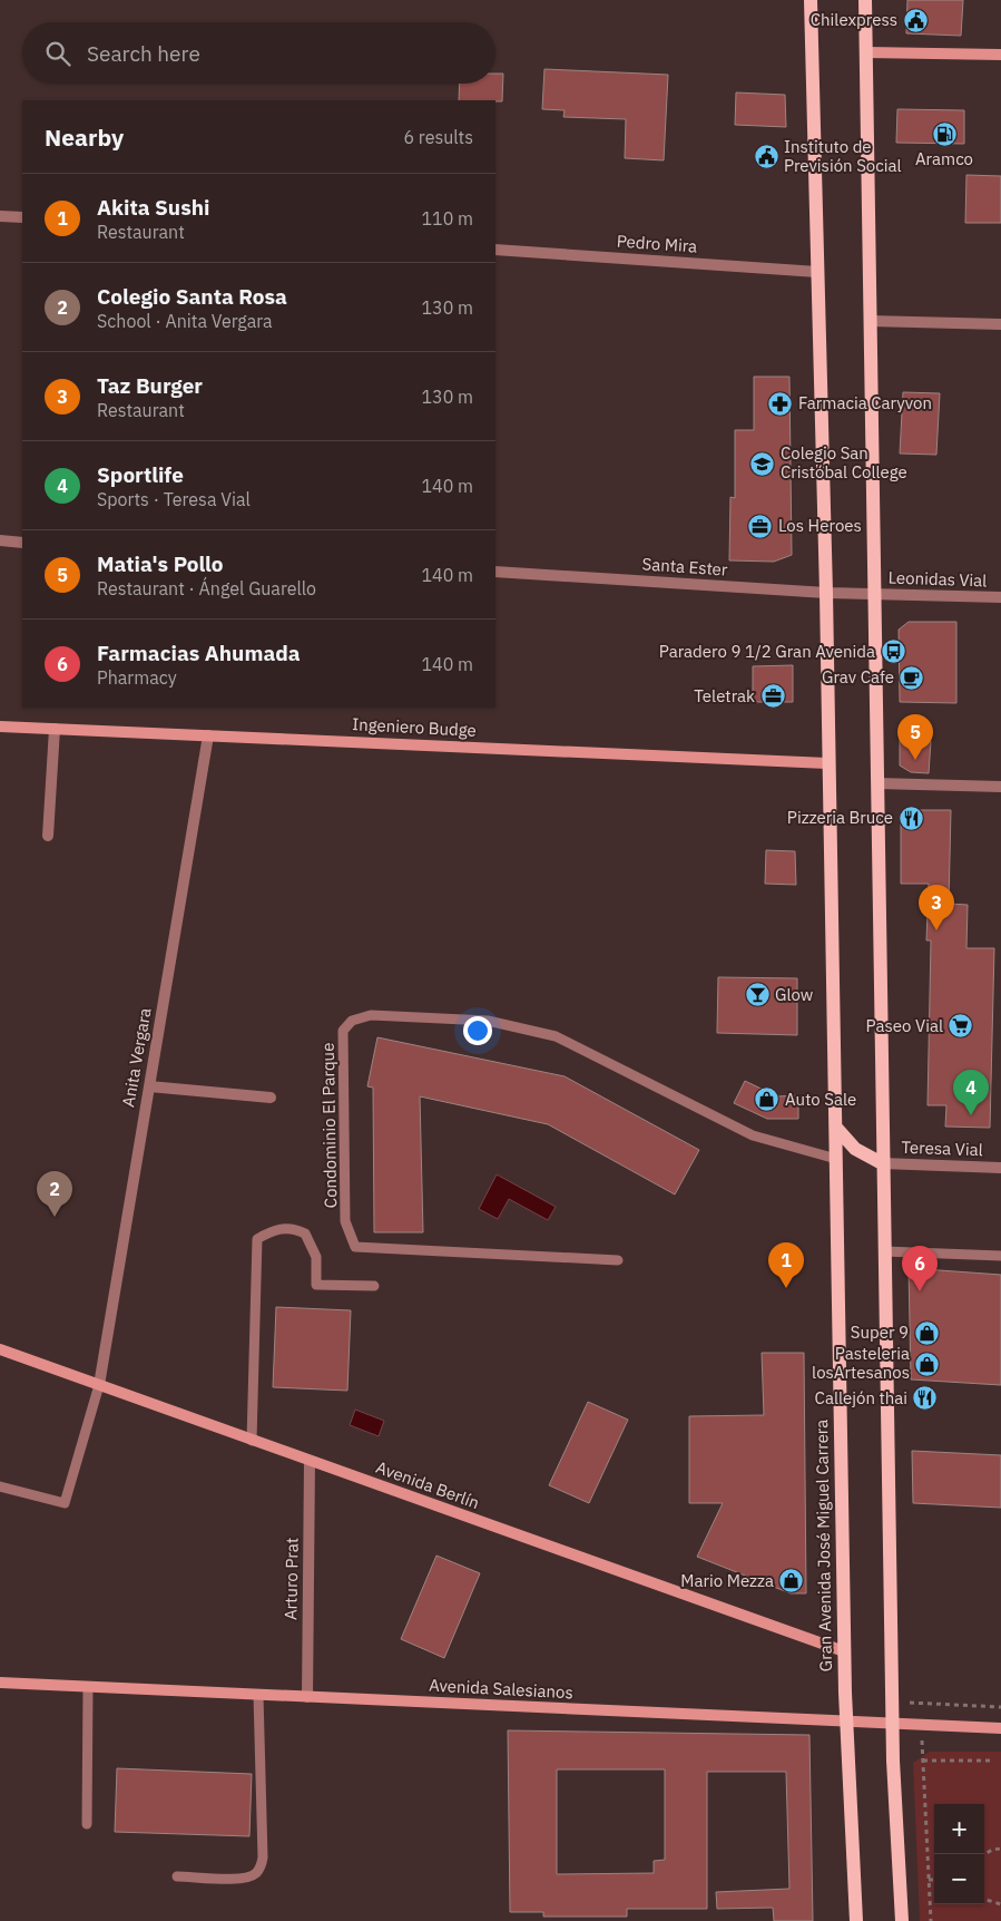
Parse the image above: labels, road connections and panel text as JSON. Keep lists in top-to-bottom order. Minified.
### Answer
{"streets":{"main road":["Gran Avenida José Miguel Carrera"],"street":["Pedro Mira","Santa Ester","Leonidas Vial","Ingeniero Budge","Anita Vergara","Teresa Vial","Avenida Berlín","Arturo Prat","Avenida Salesianos"],"lane":["Condominio El Parque"]},"crossings":[["Pedro Mira","Gran Avenida José Miguel Carrera"],["Santa Ester","Leonidas Vial"],["Santa Ester","Gran Avenida José Miguel Carrera"],["Ingeniero Budge","Anita Vergara"],["Ingeniero Budge","Gran Avenida José Miguel Carrera"],["Anita Vergara","Avenida Berlín"],["Condominio El Parque","Gran Avenida José Miguel Carrera"],["Avenida Berlín","Gran Avenida José Miguel Carrera"],["Avenida Berlín","Arturo Prat"],["Gran Avenida José Miguel Carrera","Avenida Salesianos"],["Arturo Prat","Avenida Salesianos"]],"places":{"public building":["Chilexpress","Instituto de Previsión Social"],"fuel station":["Aramco"],"pharmacy":["Farmacia Caryvon"],"school or university":["Colegio San Cristóbal College"],"office":["Los Heroes","Teletrak"],"bus stop":["Paradero 9 1/2 Gran Avenida"],"cafe":["Grav Cafe"],"restaurant":["Pizzeria Bruce","Callejón thai"],"bar":["Glow"],"supermarket":["Paseo Vial"],"shop":["Auto Sale","Super 9","Pasteleria losArtesanos","Mario Mezza"]},"page":{"search":"Search here","heading":["Nearby","6 results"],"list":[{"mark":"1","name":"Akita Sushi","note":"Restaurant","value":"110 m"},{"mark":"2","name":"Colegio Santa Rosa","note":"School · Anita Vergara","value":"130 m"},{"mark":"3","name":"Taz Burger","note":"Restaurant","value":"130 m"},{"mark":"4","name":"Sportlife","note":"Sports · Teresa Vial","value":"140 m"},{"mark":"5","name":"Matia's Pollo","note":"Restaurant · Ángel Guarello","value":"140 m"},{"mark":"6","name":"Farmacias Ahumada","note":"Pharmacy","value":"140 m"}],"pins":["5","3","4","2","1","6"],"map_buttons":["+","−"]}}
